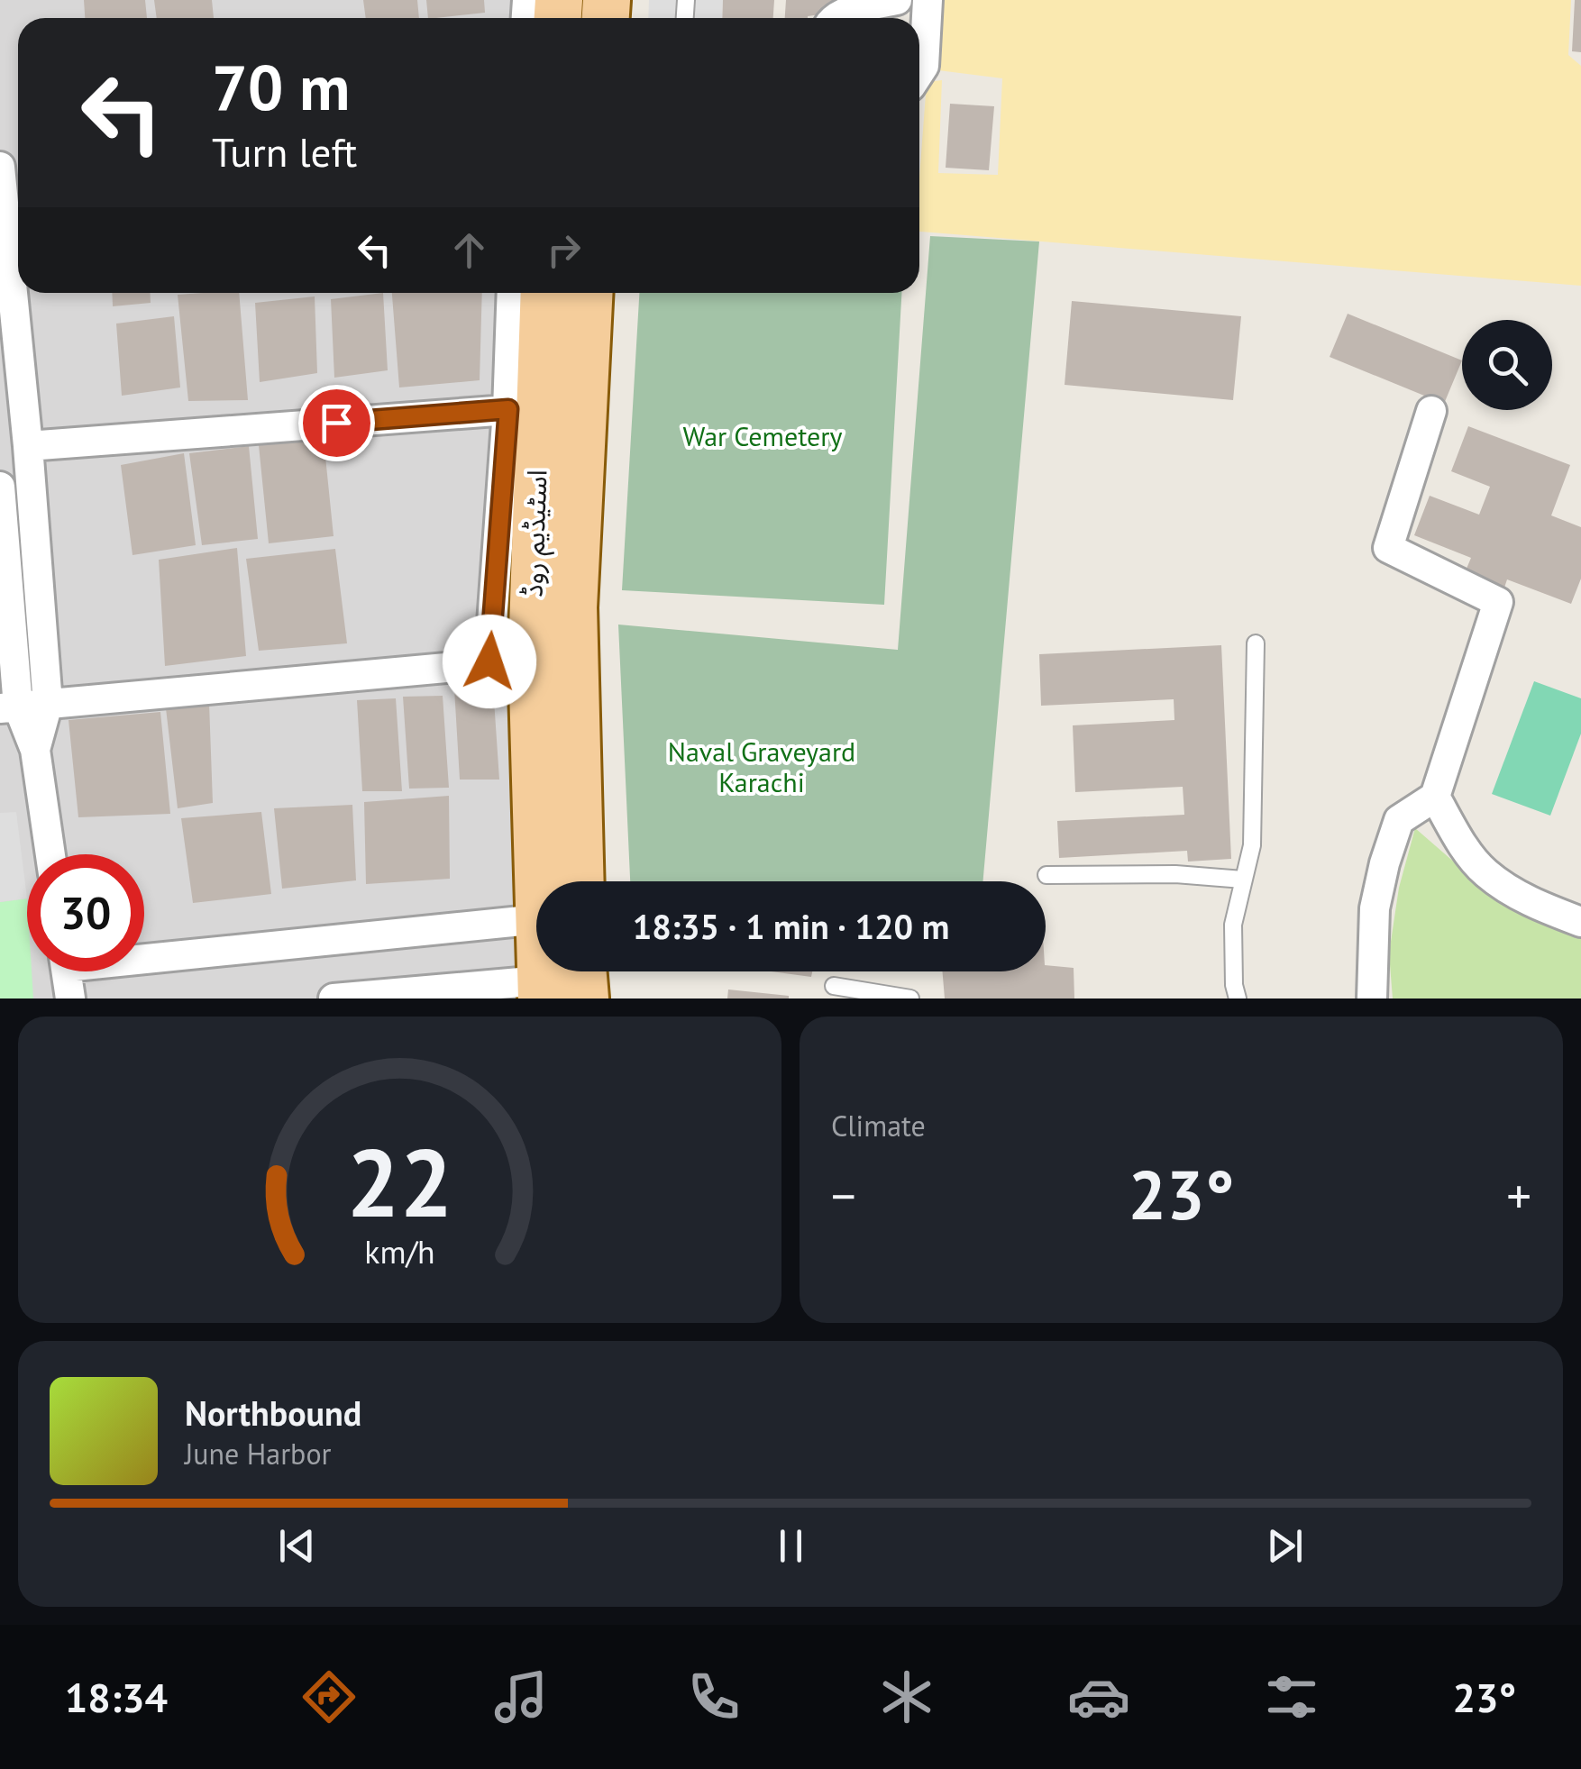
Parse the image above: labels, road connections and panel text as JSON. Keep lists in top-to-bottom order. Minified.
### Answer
{"streets":{"main road":["اسٹیڈیم روڈ"]},"parks":["War Cemetery","Naval Graveyard Karachi"],"page":{"turn":["70 m","Turn left"],"limit":"30","trip":"18:35 · 1 min · 120 m","tile":"Climate","heat":["−","23°","+"],"song":["Northbound","June Harbor"],"tabs":["18:34","23°"],"gauge":["22","km/h"]}}
